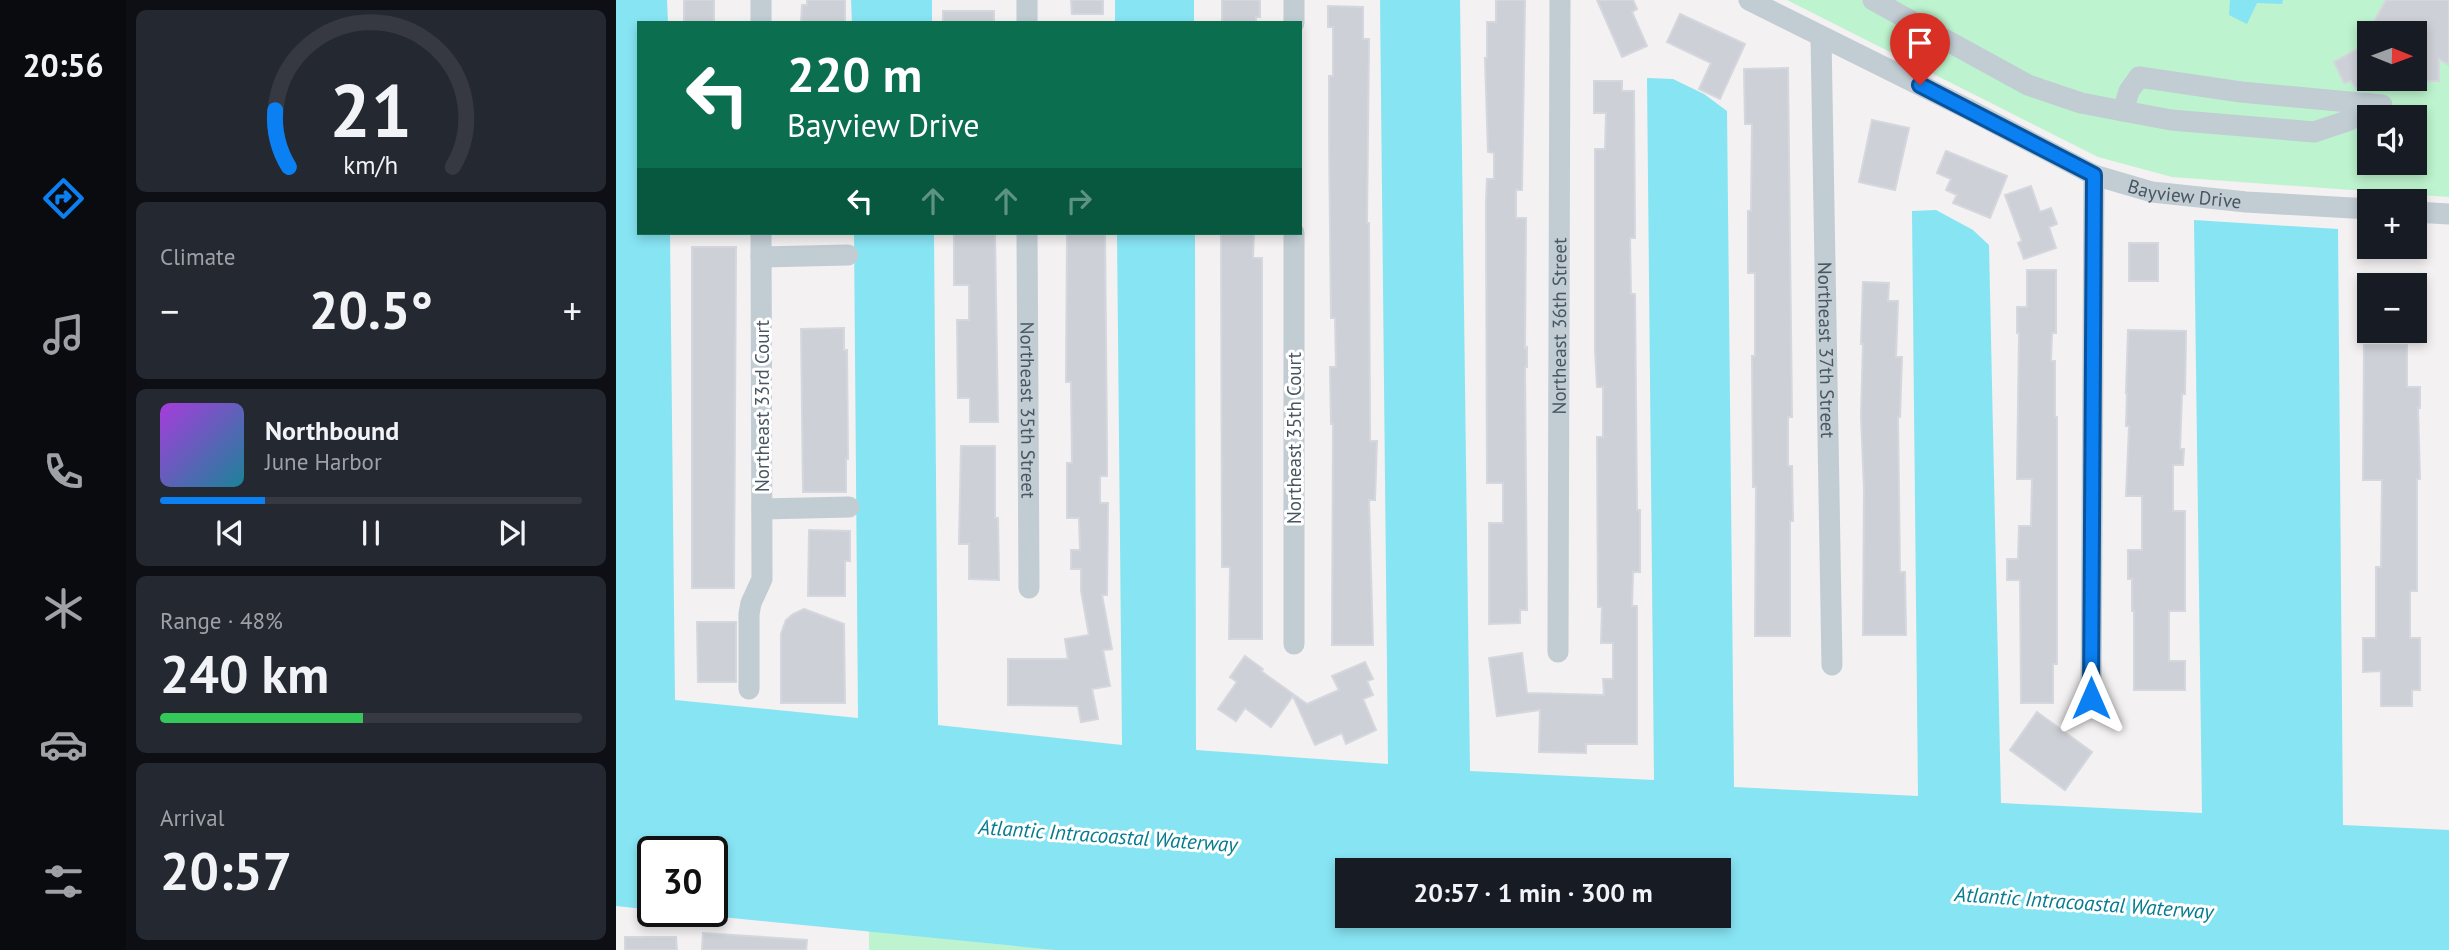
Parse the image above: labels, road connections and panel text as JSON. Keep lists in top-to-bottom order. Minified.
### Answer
{"streets":{"street":["Bayview Drive","Northeast 36th Street","Northeast 37th Street","Northeast 33rd Court","Northeast 35th Street","Northeast 35th Court"]},"crossings":[["Bayview Drive","Northeast 37th Street"]],"water":["Atlantic Intracoastal Waterway"],"north":"right","page":{"tabs":"20:56","map_buttons":["+","−"],"turn":["220 m","Bayview Drive"],"tile":["Climate",["Range · 48%","240 km"],["Arrival","20:57"]],"heat":["−","20.5°","+"],"song":["Northbound","June Harbor"],"limit":"30","trip":"20:57 · 1 min · 300 m","gauge":["21","km/h"]}}
